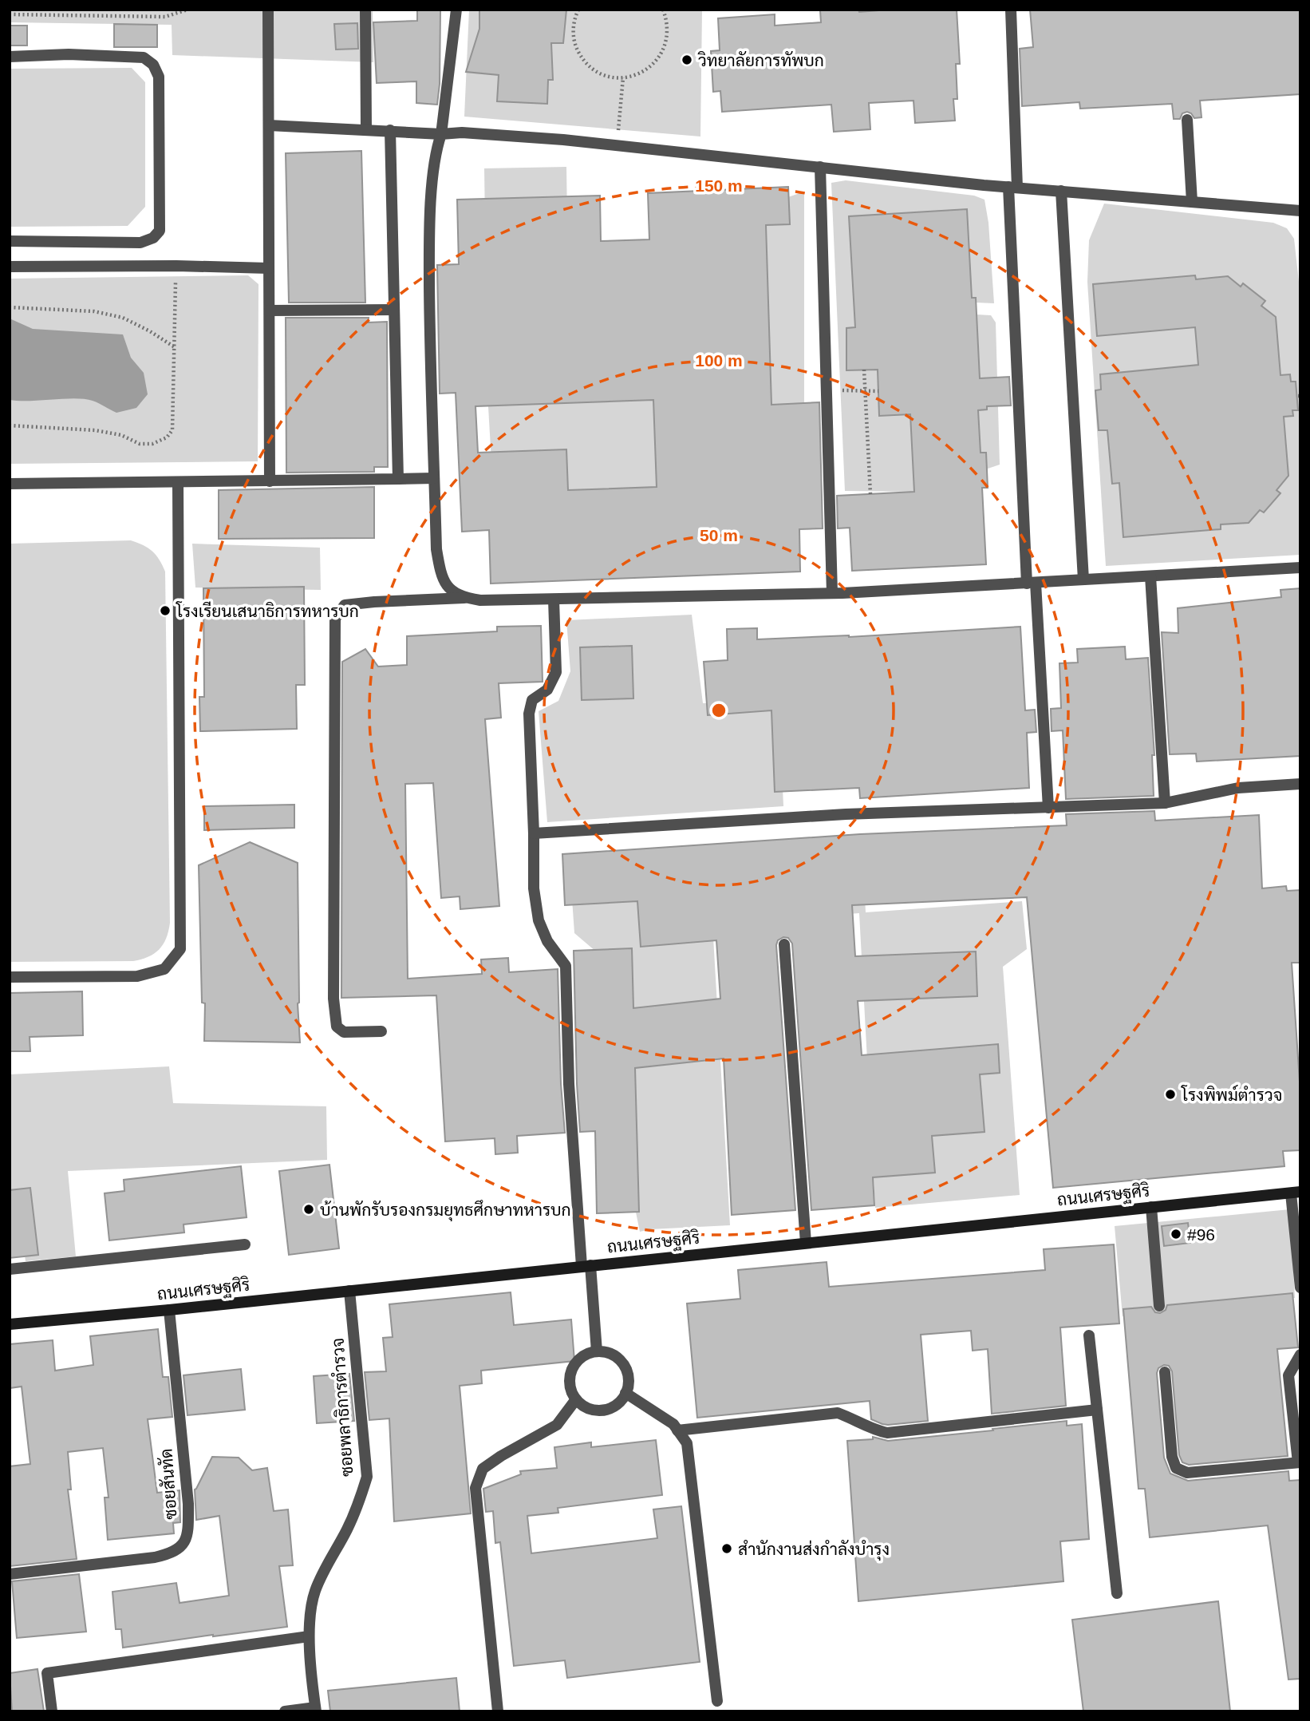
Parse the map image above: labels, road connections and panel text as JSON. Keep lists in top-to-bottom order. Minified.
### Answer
{"streets":{"street":["ถนนเศรษฐศิริ","ซอยพลาธิการตำรวจ","ซอยสันทัด"]},"crossings":[["ถนนเศรษฐศิริ","ซอยพลาธิการตำรวจ"],["ถนนเศรษฐศิริ","ซอยสันทัด"]],"places":["วิทยาลัยการทัพบก","โรงเรียนเสนาธิการทหารบก","โรงพิพม์ตำรวจ","บ้านพักรับรองกรมยุทธศึกษาทหารบก","#96","สํานักงานส่งกําลังบํารุง"],"rings":["150 m","100 m","50 m"]}
